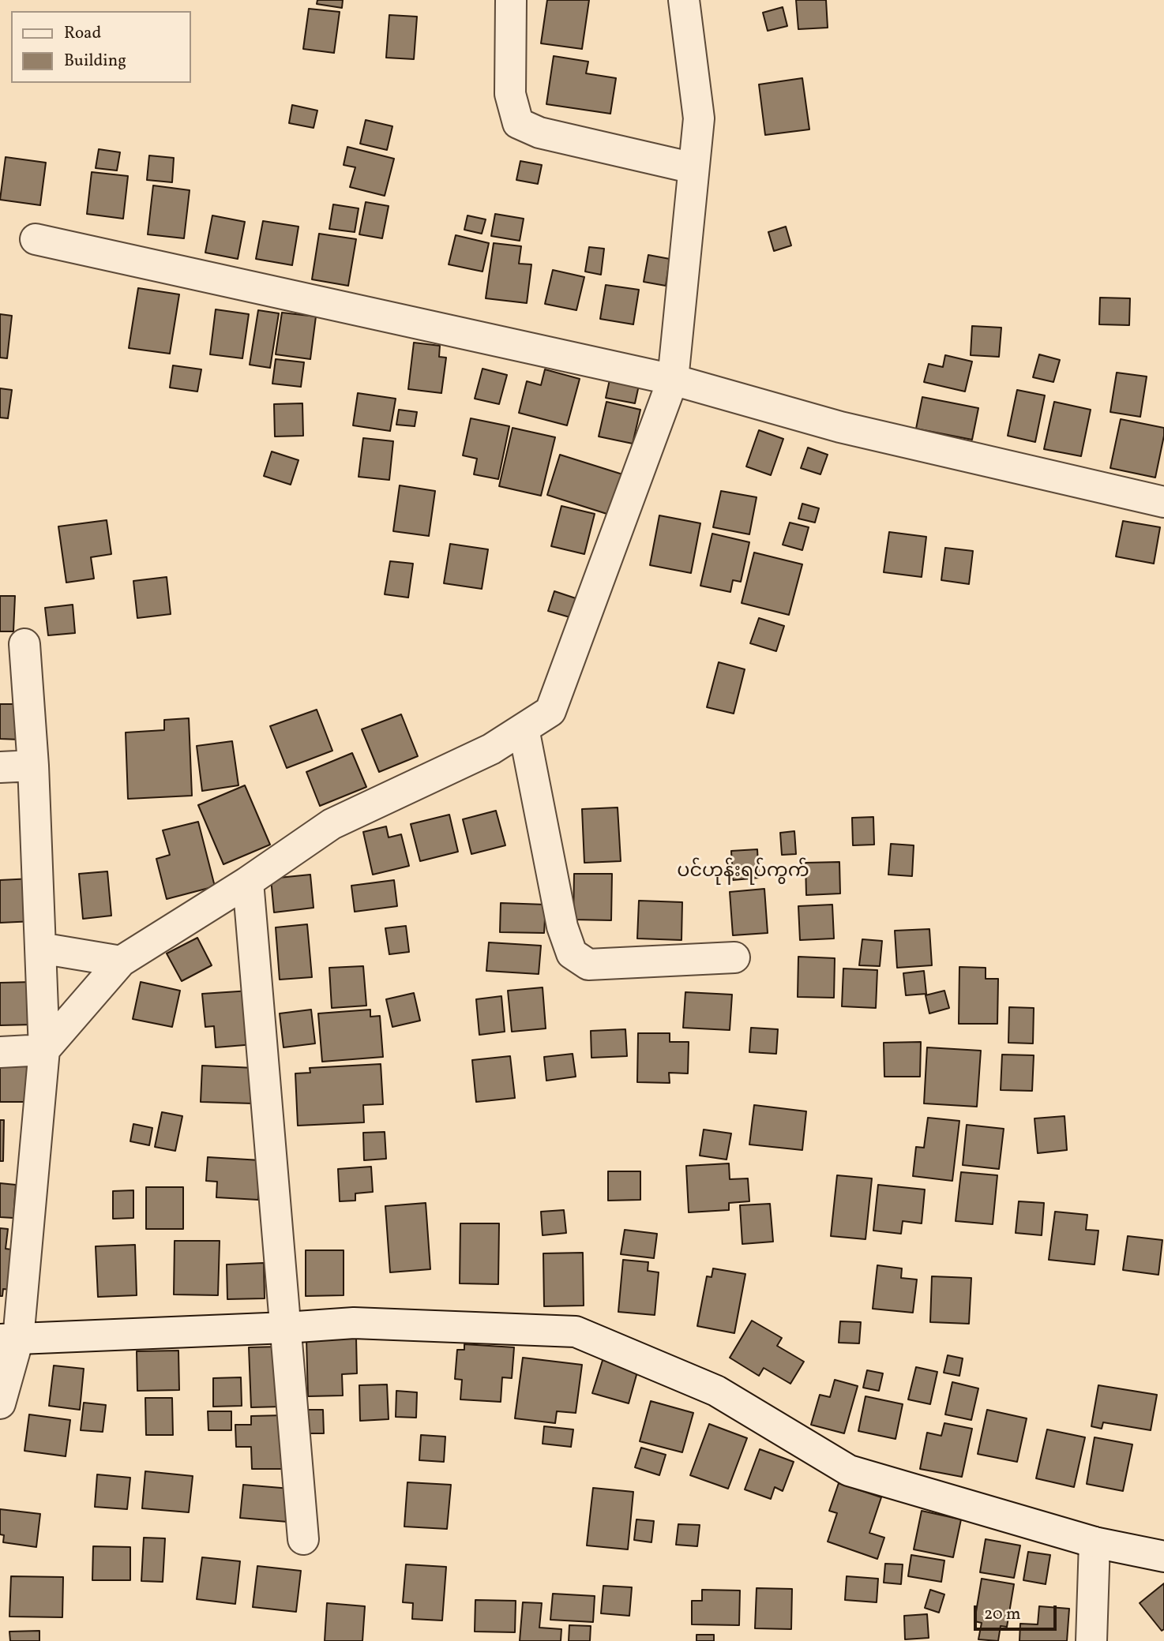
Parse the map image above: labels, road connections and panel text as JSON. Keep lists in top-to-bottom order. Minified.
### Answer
{"districts":["ပင်ဟုန်းရပ်ကွက်"],"legend":["Road","Building"],"scale_bar":"20 m"}
